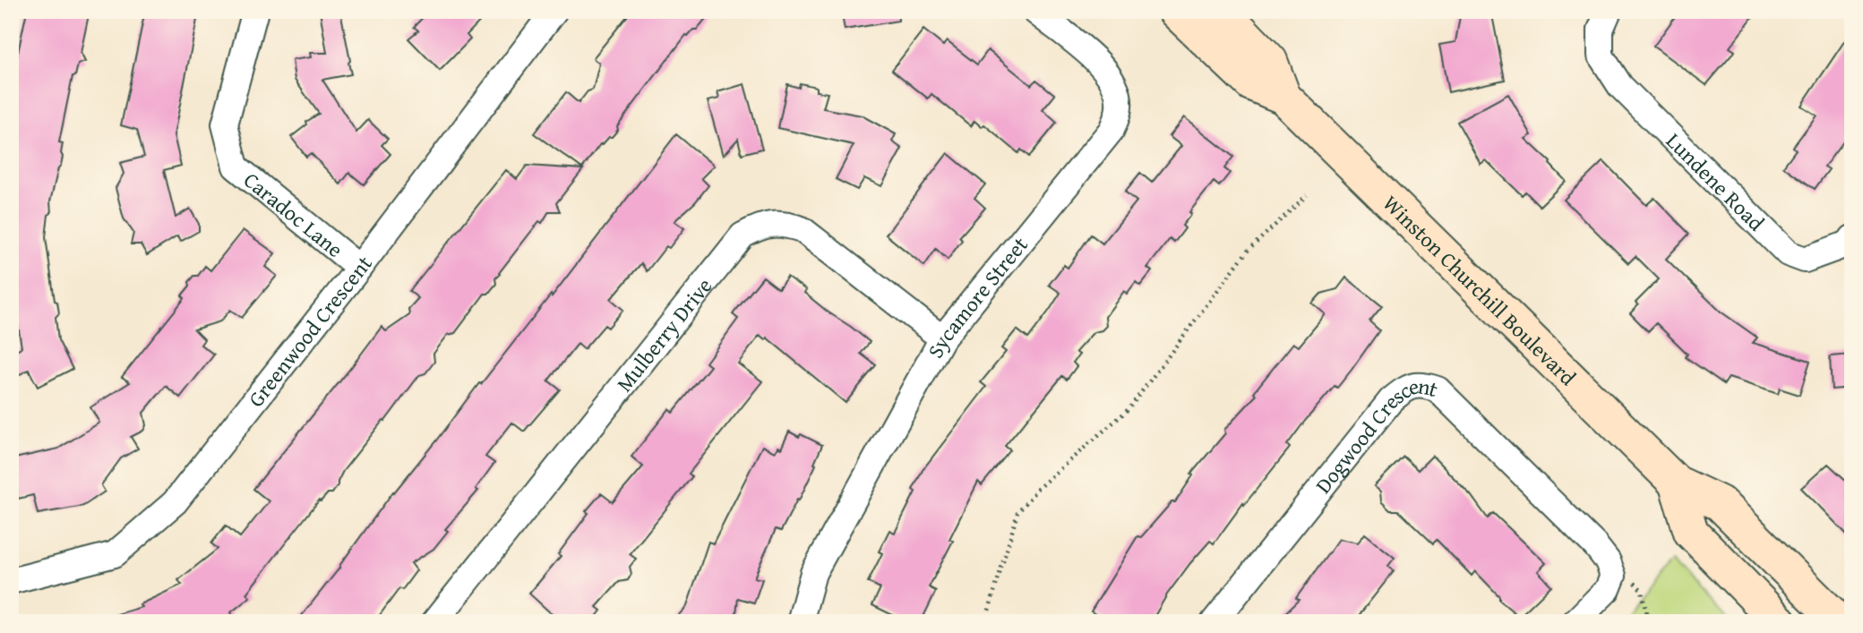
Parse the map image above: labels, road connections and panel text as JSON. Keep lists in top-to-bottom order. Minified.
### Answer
{"streets":{"main road":["Winston Churchill Boulevard"],"street":["Lundene Road","Caradoc Lane","Sycamore Street","Greenwood Crescent","Mulberry Drive","Dogwood Crescent"]},"crossings":[["Caradoc Lane","Greenwood Crescent"],["Sycamore Street","Mulberry Drive"]]}
